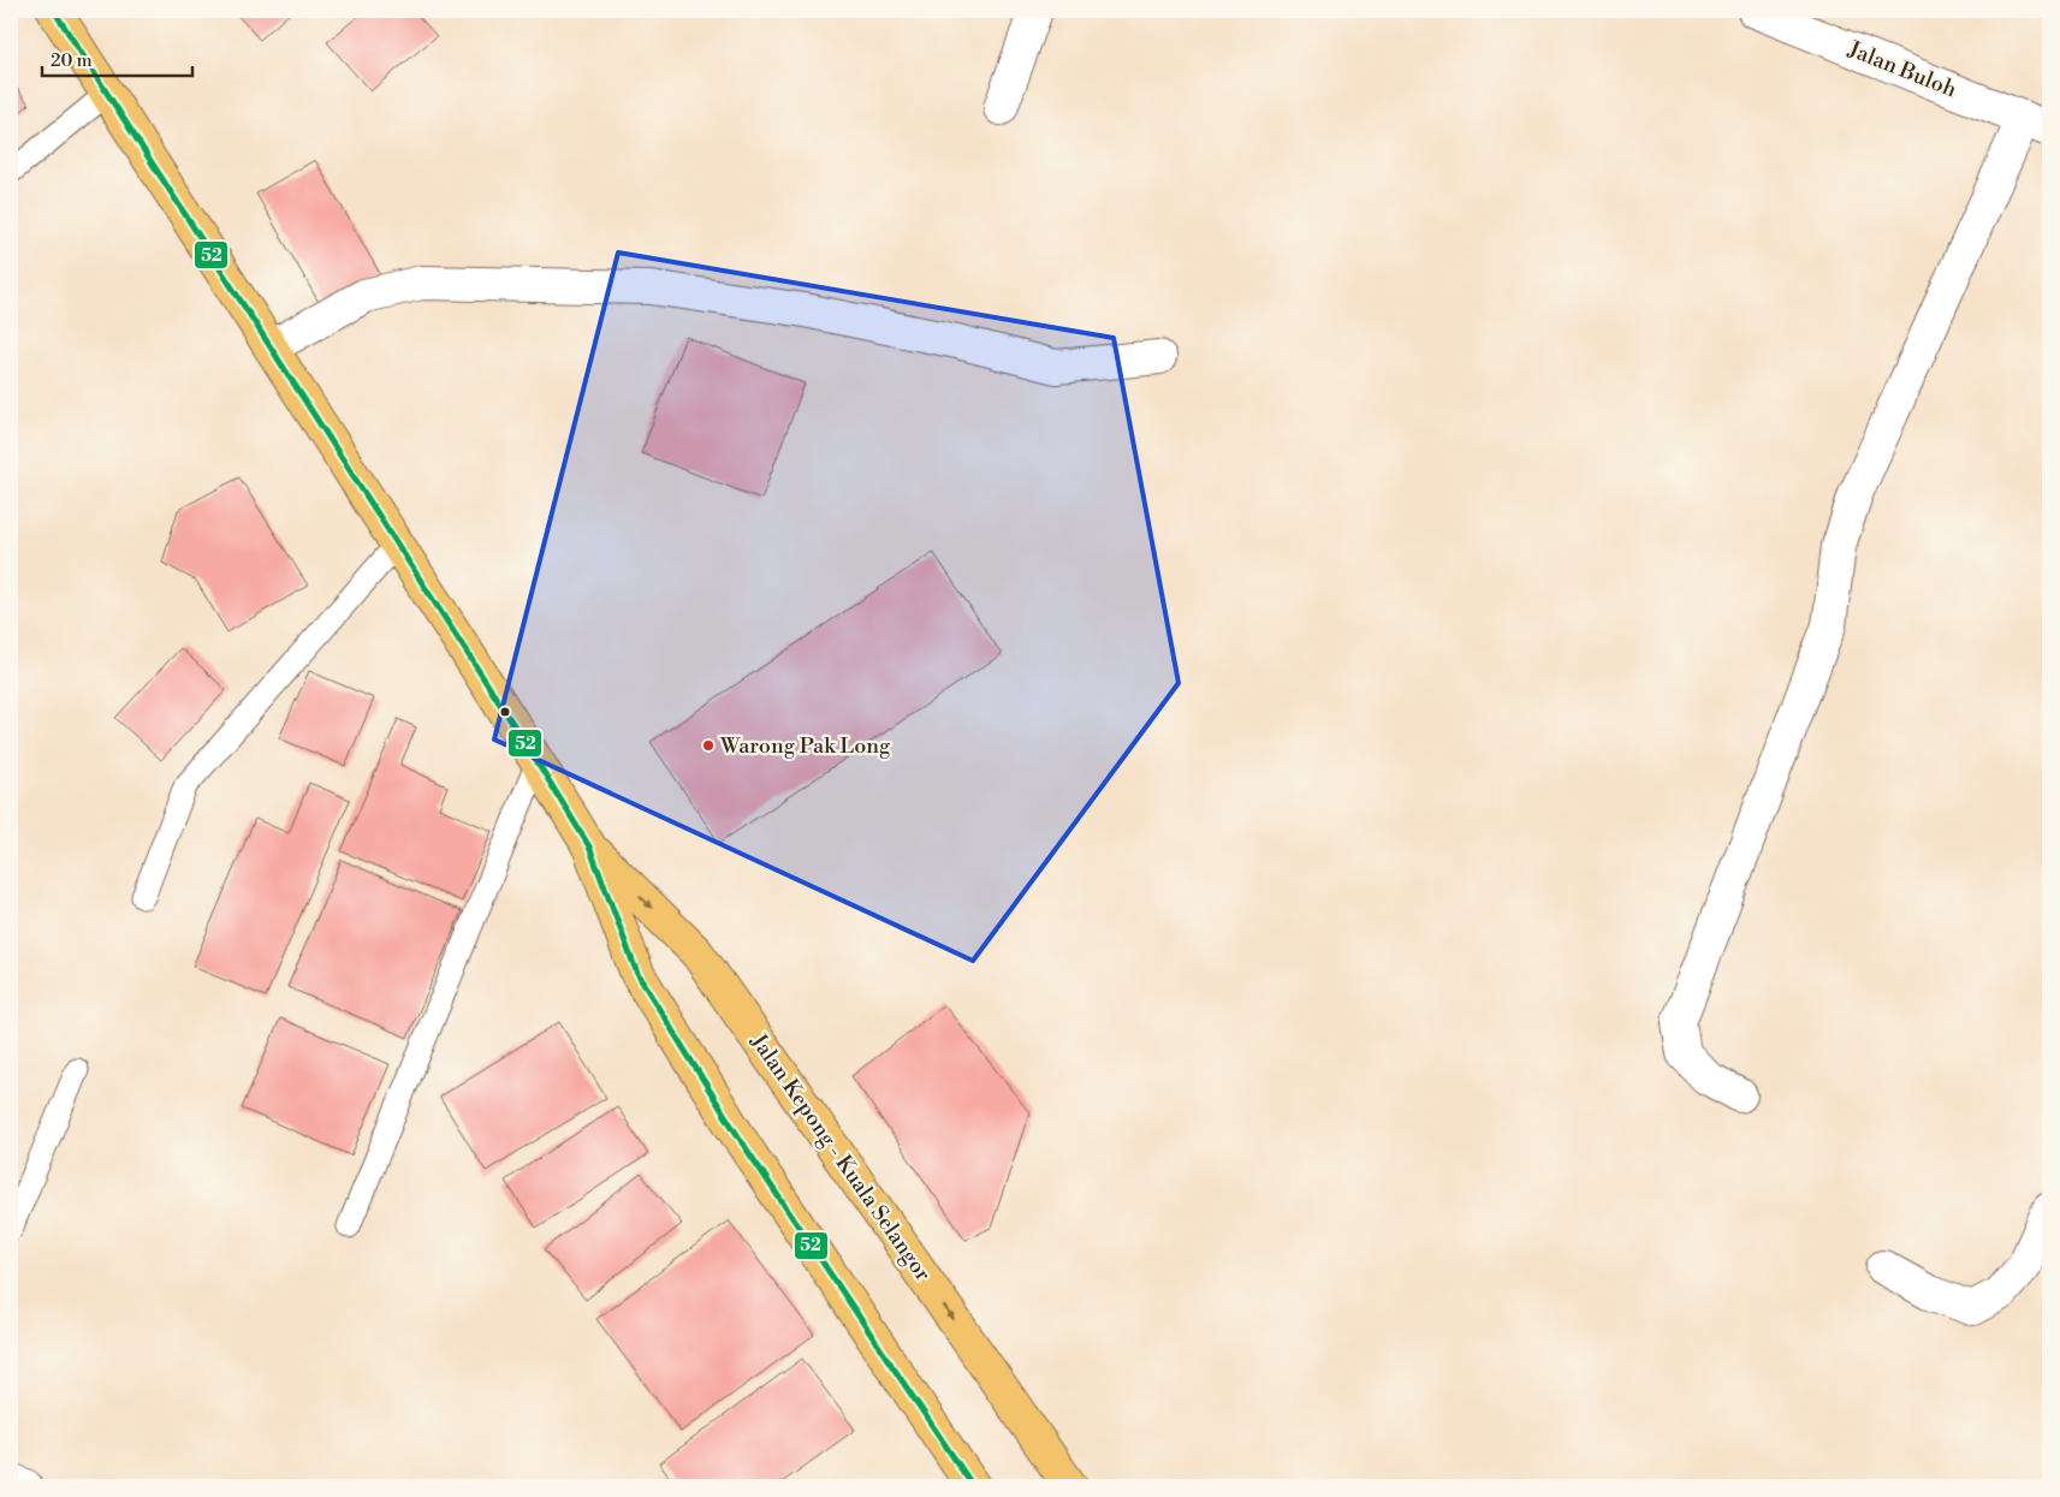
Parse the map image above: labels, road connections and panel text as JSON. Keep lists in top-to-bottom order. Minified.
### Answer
{"streets":{"highway":["Jalan Kepong - Kuala Selangor"],"street":["Jalan Buloh"]},"places":["Warong Pak Long"],"lines":["transit line 52"],"scale_bar":"20 m"}
